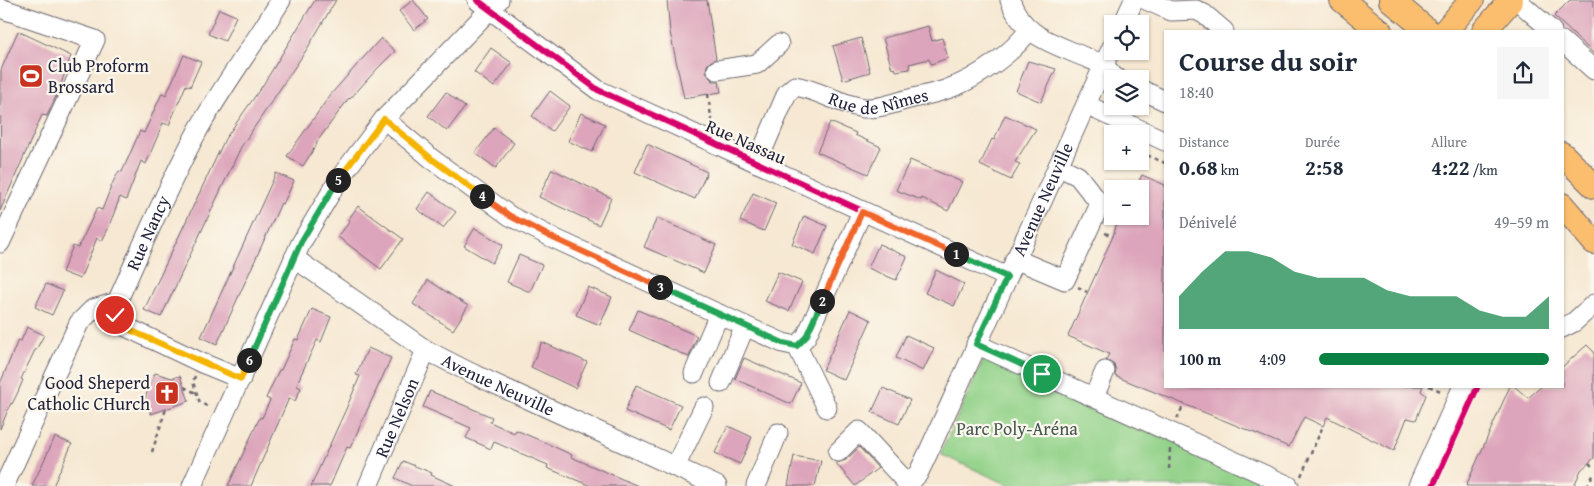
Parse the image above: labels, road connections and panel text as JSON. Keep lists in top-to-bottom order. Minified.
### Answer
{"streets":{"street":["Rue de Nîmes","Rue Nassau","Avenue Neuville","Rue Nancy","Rue Nelson"]},"crossings":[["Rue de Nîmes","Rue Nassau"],["Rue Nassau","Avenue Neuville"],["Avenue Neuville","Rue Nelson"]],"parks":["Parc Poly-Aréna"],"places":{"sports":["Club Proform Brossard"],"church":["Good Sheperd Catholic CHurch"]},"page":{"map_buttons":["+","−"],"heading":["Course du soir","18:40"],"stats":[["Distance","0.68 km"],["Durée","2:58"],["Allure","4:22 /km"]],"pins":["5","4","1","3","2","6"],"chart":["Dénivelé","49–59 m"],"list":[{"name":"100 m","note":"4:09"}]}}
